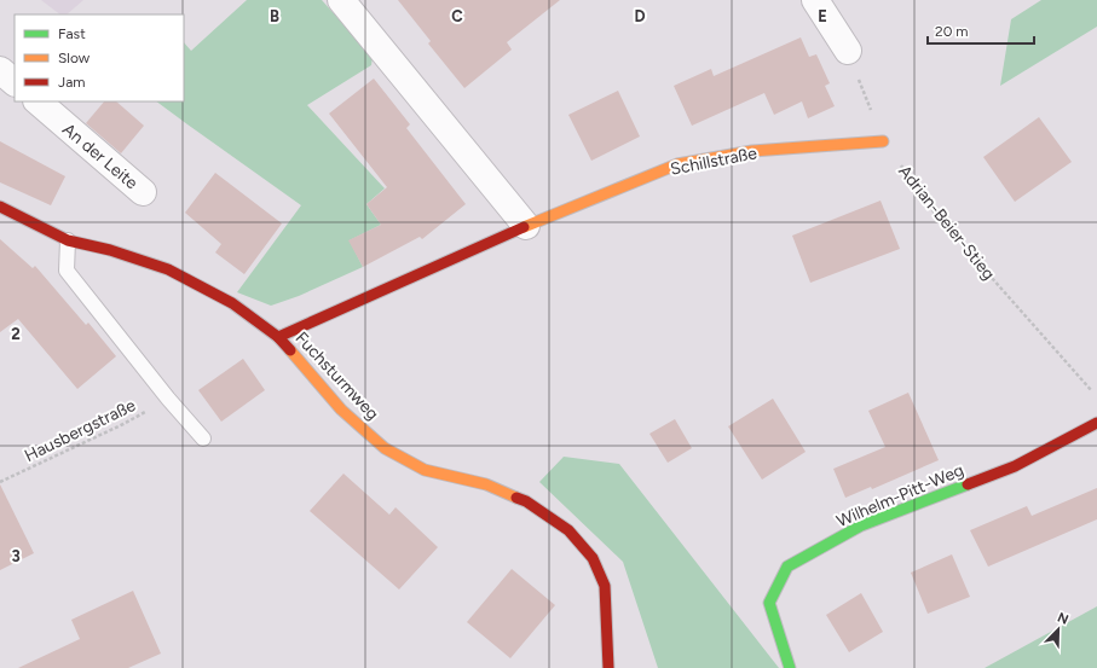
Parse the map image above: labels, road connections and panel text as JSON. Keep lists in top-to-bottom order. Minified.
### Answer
{"streets":{"street":["An der Leite","Schillstraße","Fuchsturmweg","Wilhelm-Pitt-Weg"],"path":["Adrian-Beier-Stieg","Hausbergstraße"]},"crossings":[["Schillstraße","Adrian-Beier-Stieg"],["Schillstraße","Fuchsturmweg"]],"legend":["Fast","Slow","Jam"],"scale_bar":"20 m","north":"top right","grid":{"columns":["B","C","D","E"],"rows":["2","3"]}}
